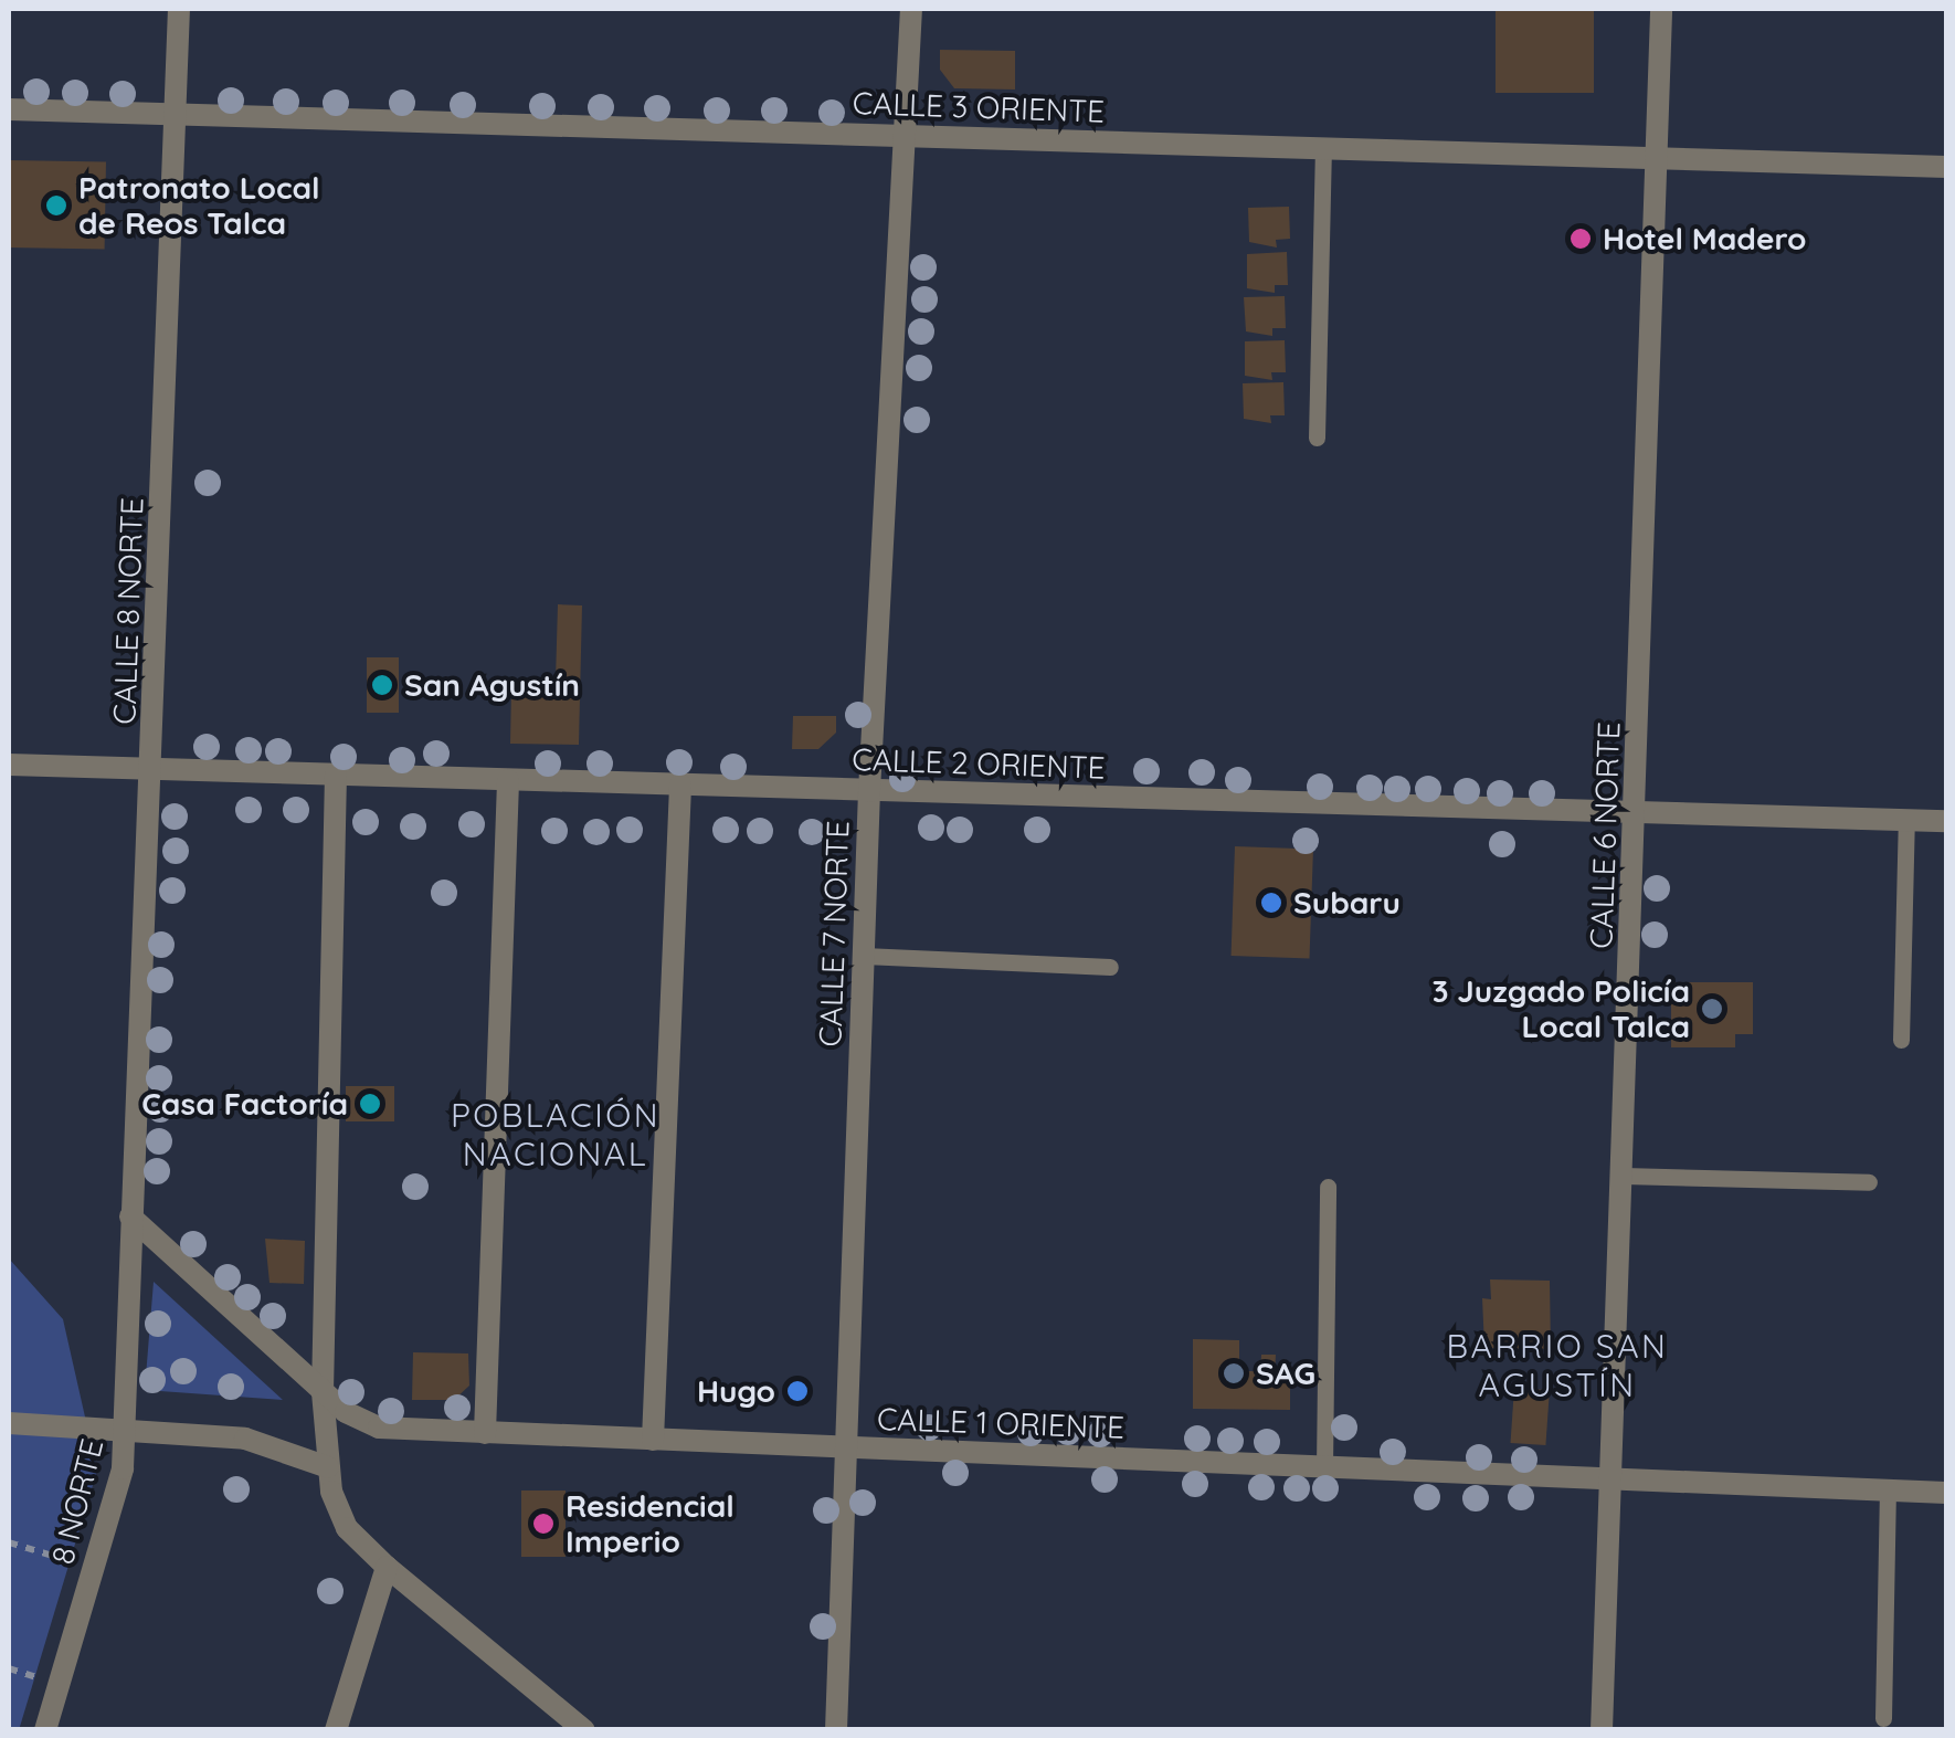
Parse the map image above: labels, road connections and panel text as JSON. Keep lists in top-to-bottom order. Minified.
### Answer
{"streets":{"street":["CALLE 3 ORIENTE","CALLE 8 NORTE","CALLE 2 ORIENTE","CALLE 6 NORTE","CALLE 7 NORTE","CALLE 1 ORIENTE","8 NORTE"]},"crossings":[["CALLE 3 ORIENTE","CALLE 8 NORTE"],["CALLE 3 ORIENTE","CALLE 6 NORTE"],["CALLE 3 ORIENTE","CALLE 7 NORTE"],["CALLE 8 NORTE","CALLE 2 ORIENTE"],["CALLE 8 NORTE","CALLE 1 ORIENTE"],["CALLE 8 NORTE","8 NORTE"],["CALLE 2 ORIENTE","CALLE 6 NORTE"],["CALLE 2 ORIENTE","CALLE 7 NORTE"],["CALLE 6 NORTE","CALLE 1 ORIENTE"],["CALLE 7 NORTE","CALLE 1 ORIENTE"],["CALLE 1 ORIENTE","8 NORTE"]],"districts":["POBLACIÓN NACIONAL","BARRIO SAN AGUSTÍN"],"places":["Patronato Local de Reos Talca","Hotel Madero","San Agustín","Subaru","3 Juzgado Policía Local Talca","Casa Factoría","SAG","Hugo","Residencial Imperio"]}
